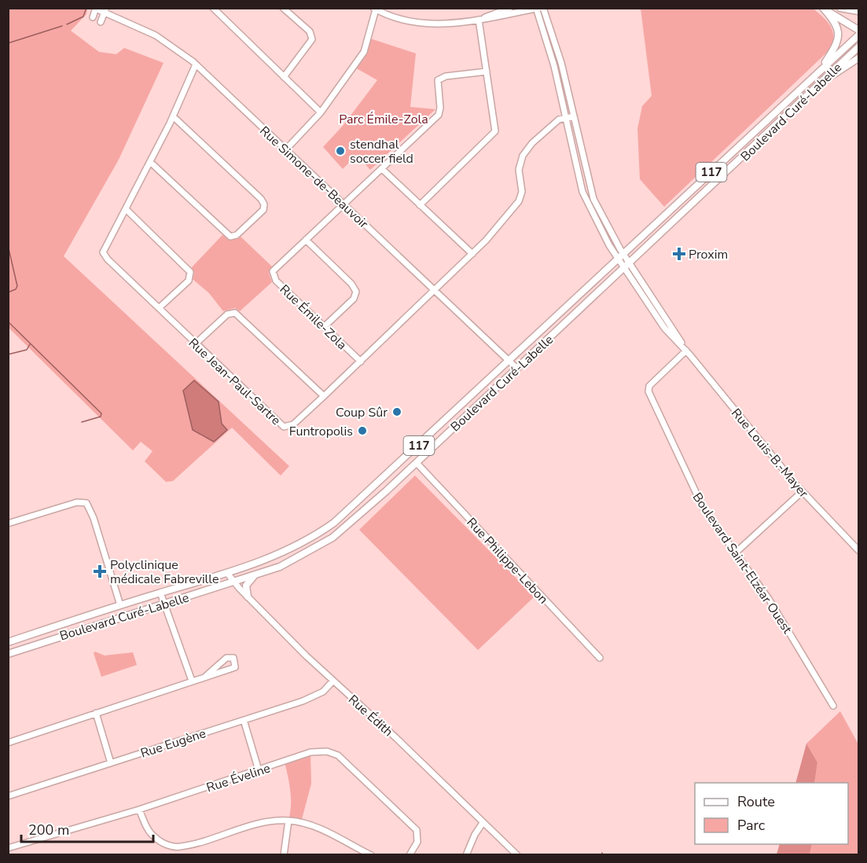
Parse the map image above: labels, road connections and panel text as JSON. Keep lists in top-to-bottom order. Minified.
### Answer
{"streets":{"main road":["Boulevard Curé-Labelle","117"],"street":["Rue Simone-de-Beauvoir","Rue Émile-Zola","Rue Jean-Paul-Sartre","Rue Louis-B.-Mayer","Rue Philippe-Lebon","Boulevard Saint-Elzéar Ouest","Rue Édith","Rue Eugène","Rue Éveline"]},"crossings":[["Boulevard Curé-Labelle","Rue Simone-de-Beauvoir"],["Boulevard Curé-Labelle","Rue Louis-B.-Mayer"],["Boulevard Curé-Labelle","Rue Philippe-Lebon"],["Boulevard Curé-Labelle","Rue Édith"],["Rue Simone-de-Beauvoir","Rue Émile-Zola"],["Rue Simone-de-Beauvoir","Rue Jean-Paul-Sartre"],["Rue Émile-Zola","Rue Jean-Paul-Sartre"],["Rue Louis-B.-Mayer","Boulevard Saint-Elzéar Ouest"],["Rue Édith","Rue Eugène"]],"parks":["Parc Émile-Zola"],"places":{"other":["stendhal soccer field","Coup Sûr","Funtropolis"],"health":["Proxim","Polyclinique médicale Fabreville"]},"legend":["Route","Parc"],"scale_bar":"200 m"}
